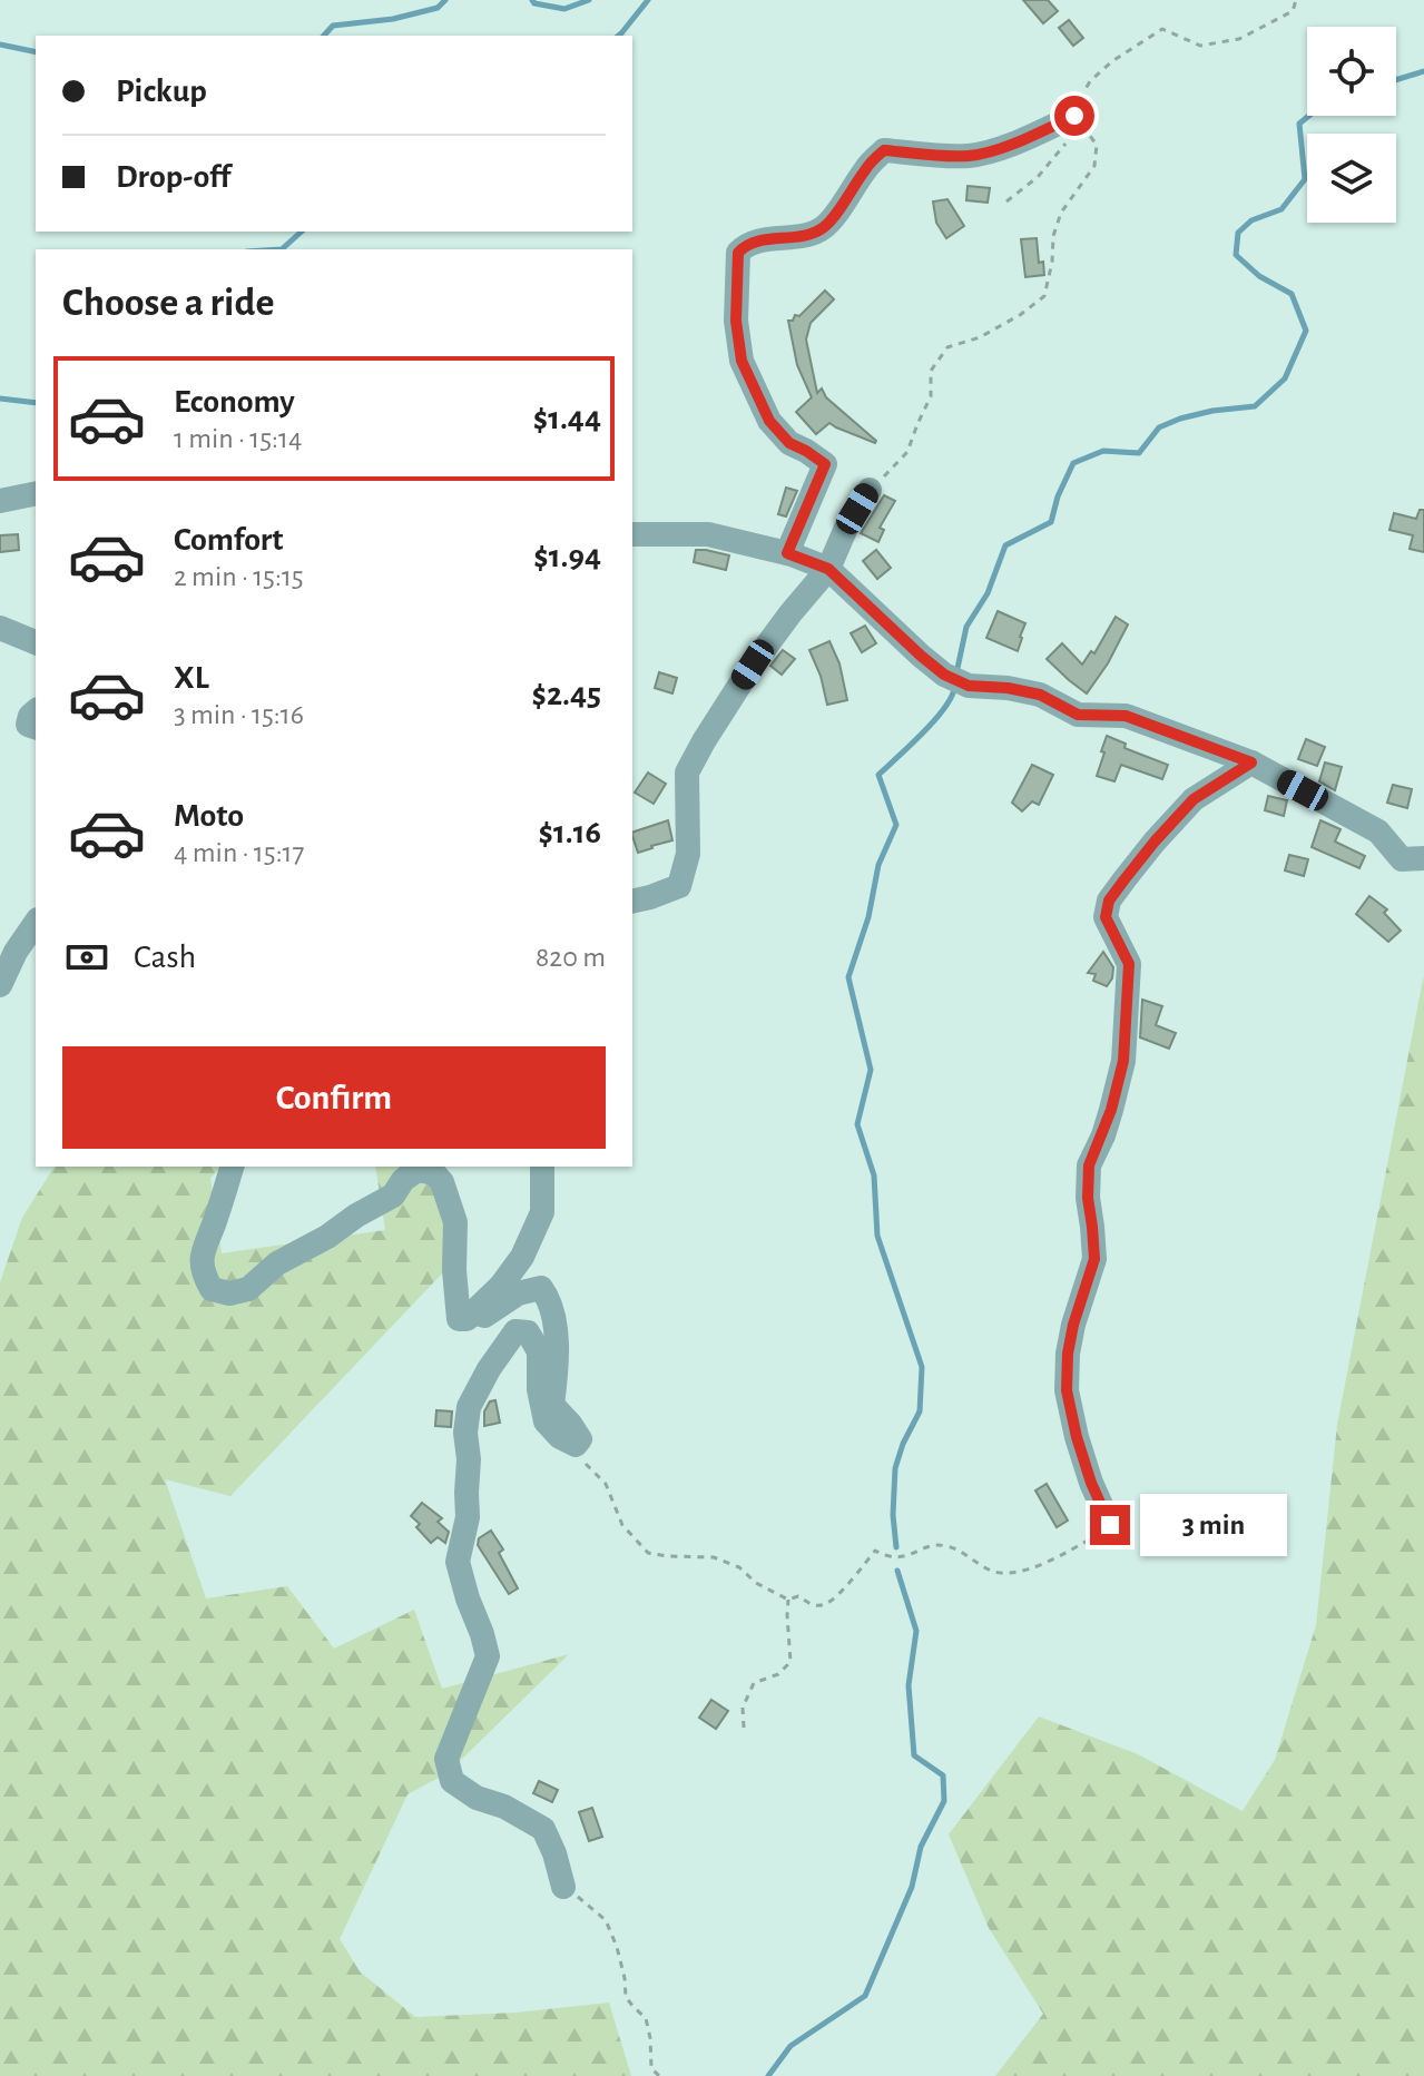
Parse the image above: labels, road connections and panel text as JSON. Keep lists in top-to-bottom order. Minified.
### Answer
{"page":{"banner":["Pickup","Drop-off"],"heading":"Choose a ride","list":[{"name":"Economy","note":"1 min · 15:14","value":"$1.44"},{"name":"Comfort","note":"2 min · 15:15","value":"$1.94"},{"name":"XL","note":"3 min · 15:16","value":"$2.45"},{"name":"Moto","note":"4 min · 15:17","value":"$1.16"}],"pay":["Cash","820 m"],"buttons":"Confirm","bubble":"3 min"}}
